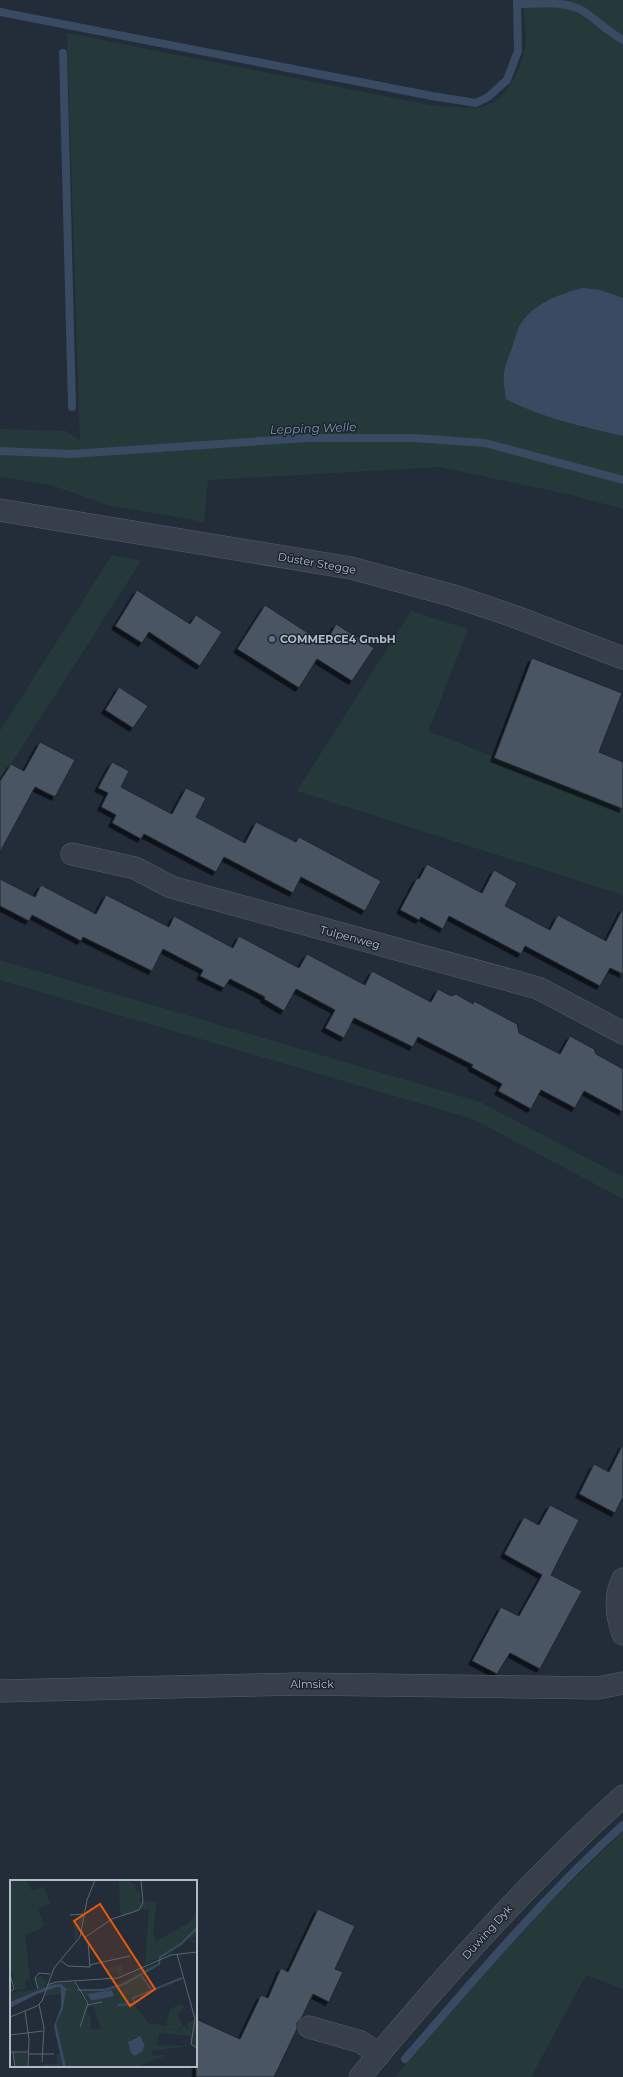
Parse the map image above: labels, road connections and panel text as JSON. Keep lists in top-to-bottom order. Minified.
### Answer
{"streets":{"street":["Düster Stegge","Tulpenweg","Almsick","Düwing Dyk"]},"water":["Lepping Welle"],"places":["COMMERCE4 GmbH"]}
